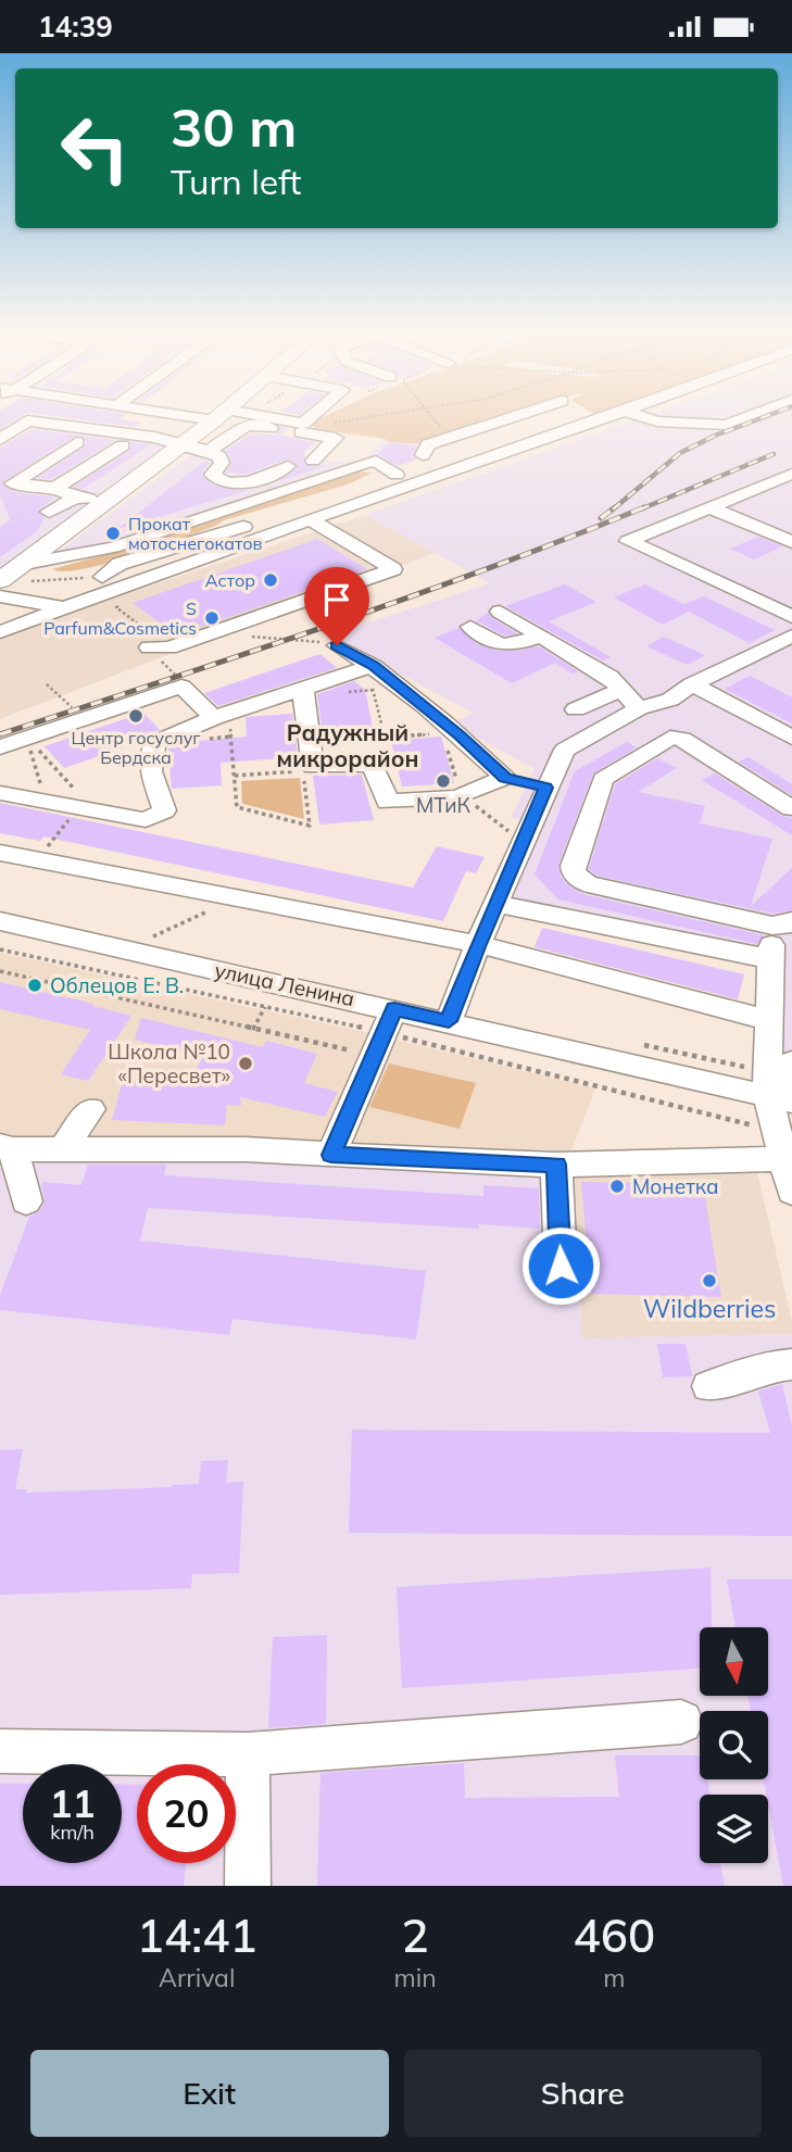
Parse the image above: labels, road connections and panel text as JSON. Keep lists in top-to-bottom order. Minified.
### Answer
{"streets":{"street":["улица Ленина"]},"districts":["Радужный микрорайон"],"places":["Прокат мотоснегокатов","Астор","S Parfum&Cosmetics","Центр госуслуг Бердска","МТиК","Облецов Е. В.","Школа №10 «Пересвет»","Монетка","Wildberries"],"north":"bottom","page":{"status":"14:39","turn":["30 m","Turn left"],"speed":"11 km/h","limit":"20","eta":["14:41","Arrival","2","min","460","m"],"buttons":["Exit","Share"]}}
